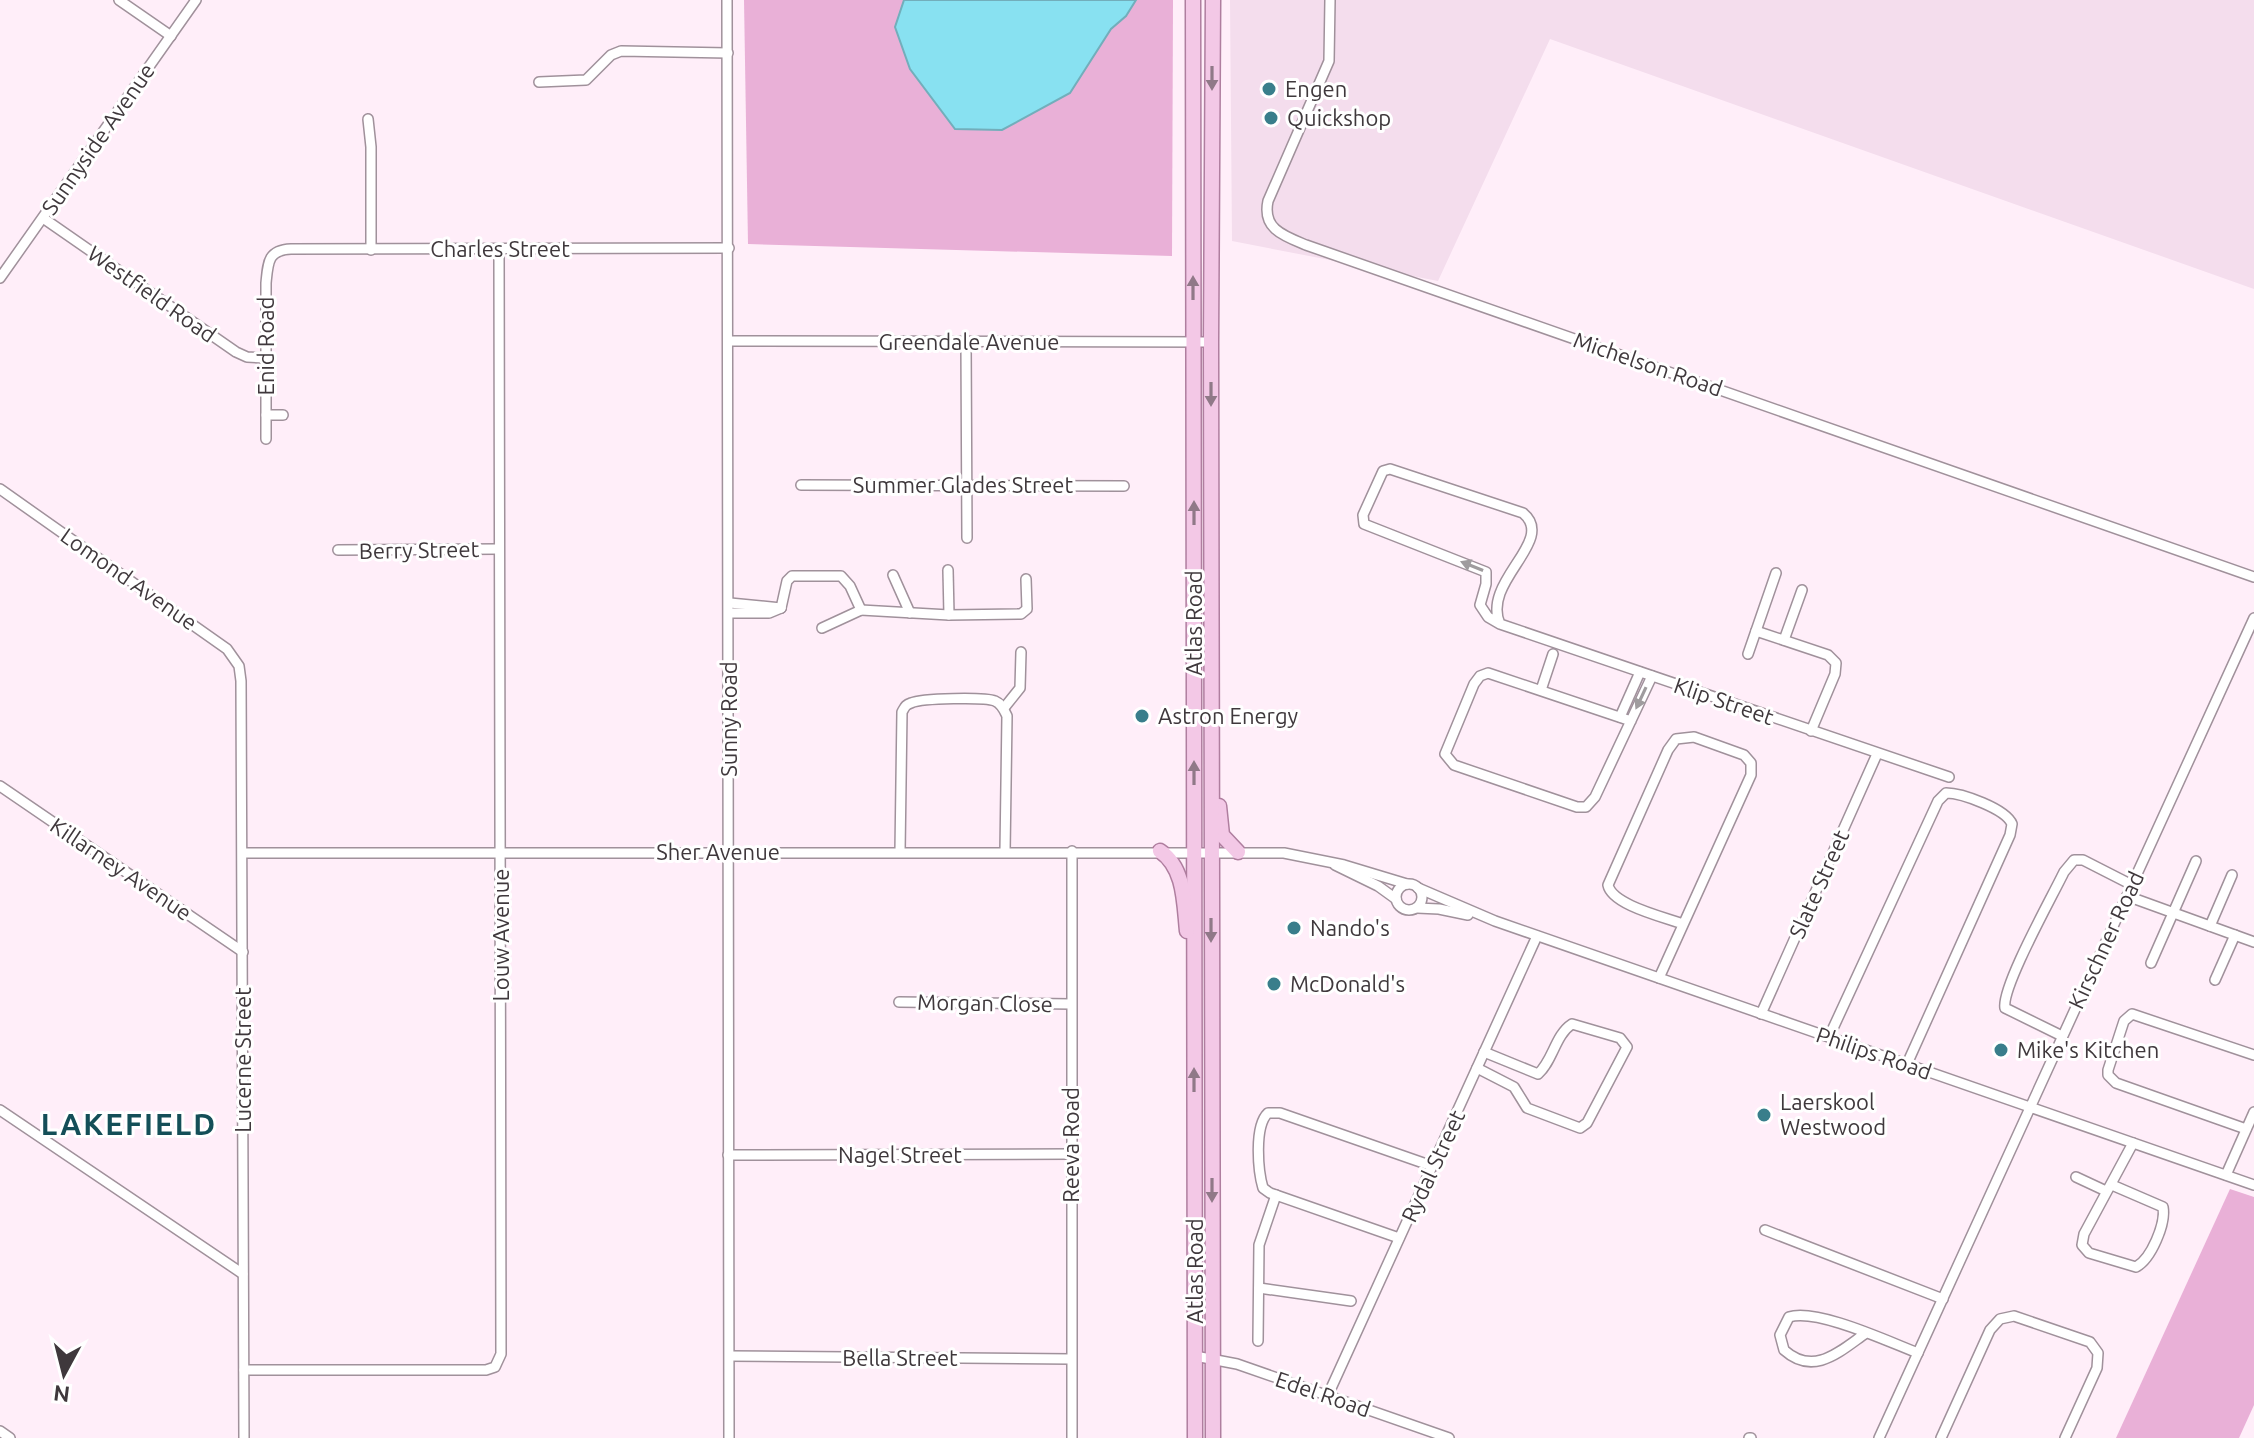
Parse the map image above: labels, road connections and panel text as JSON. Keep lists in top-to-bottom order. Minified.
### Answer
{"streets":{"main road":["Atlas Road"],"street":["Sunnyside Avenue","Charles Street","Westfield Road","Greendale Avenue","Enid Road","Michelson Road","Summer Glades Street","Berry Street","Lomond Avenue","Klip Street","Sunny Road","Sher Avenue","Killarney Avenue","Slate Street","Louw Avenue","Kirschner Road","Morgan Close","Philips Road","Lucerne Street","Reeva Road","Nagel Street","Rydal Street","Bella Street","Edel Road"]},"crossings":[["Sunnyside Avenue","Westfield Road"],["Charles Street","Enid Road"],["Charles Street","Sunny Road"],["Charles Street","Louw Avenue"],["Westfield Road","Enid Road"],["Greendale Avenue","Atlas Road"],["Greendale Avenue","Sunny Road"],["Berry Street","Louw Avenue"],["Lomond Avenue","Lucerne Street"],["Atlas Road","Sher Avenue"],["Atlas Road","Edel Road"],["Klip Street","Slate Street"],["Sunny Road","Sher Avenue"],["Sunny Road","Nagel Street"],["Sunny Road","Bella Street"],["Sher Avenue","Louw Avenue"],["Sher Avenue","Lucerne Street"],["Sher Avenue","Reeva Road"],["Killarney Avenue","Lucerne Street"],["Slate Street","Philips Road"],["Louw Avenue","Lucerne Street"],["Kirschner Road","Philips Road"],["Morgan Close","Reeva Road"],["Philips Road","Rydal Street"],["Reeva Road","Nagel Street"],["Reeva Road","Bella Street"],["Rydal Street","Edel Road"]],"districts":["LAKEFIELD"],"places":["Engen","Quickshop","Astron Energy","Nando's","McDonald's","Mike's Kitchen","Laerskool Westwood"],"north":"bottom"}
